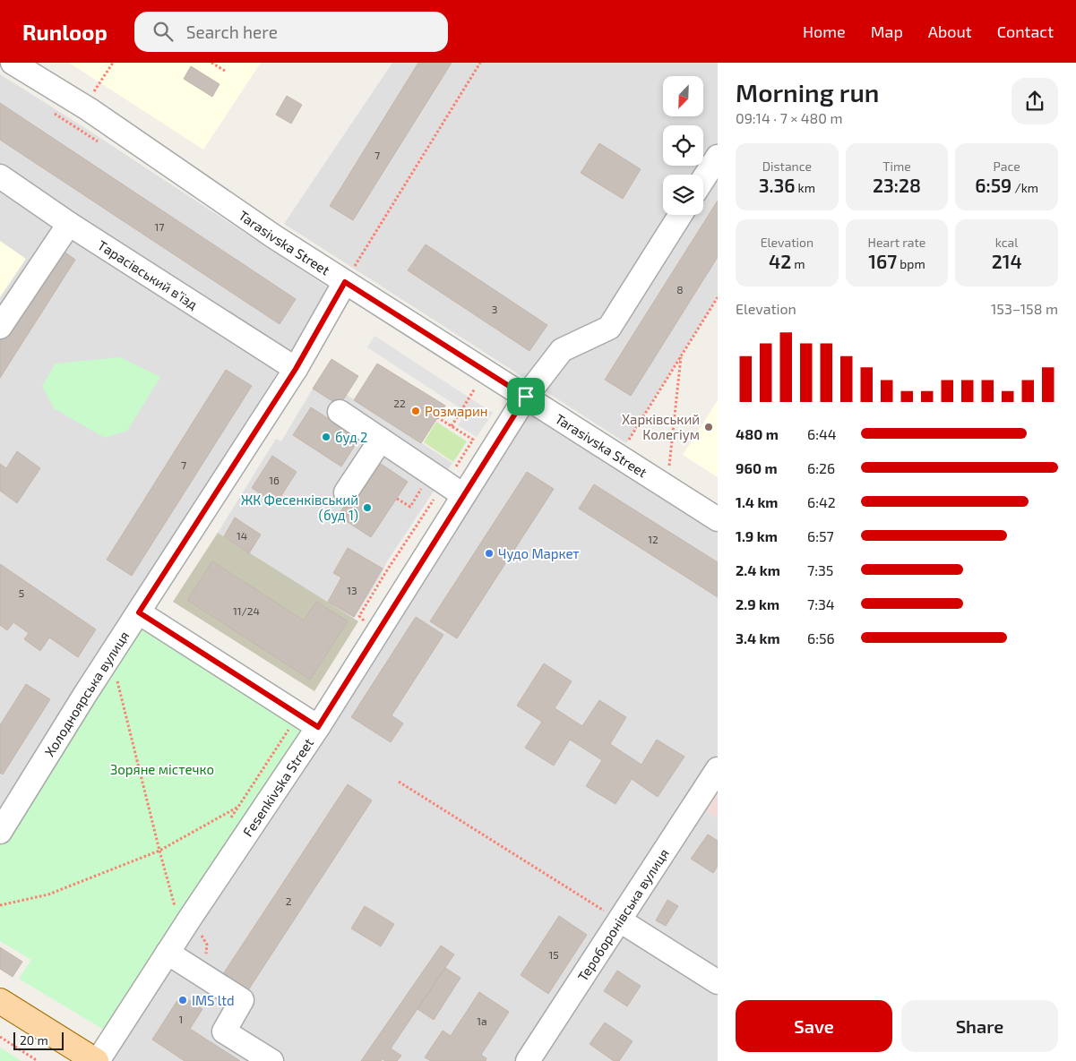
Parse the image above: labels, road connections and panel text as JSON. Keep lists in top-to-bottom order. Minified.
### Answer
{"streets":{"street":["Tarasivska Street","Тарасівський в’їзд","Холодноярська вулиця","Fesenkivska Street","Тероборонівська вулиця"]},"crossings":[["Tarasivska Street","Холодноярська вулиця"],["Tarasivska Street","Fesenkivska Street"],["Тарасівський в’їзд","Холодноярська вулиця"]],"parks":["Зоряне містечко"],"places":["Розмарин","Харківський Колегіум","буд 2","ЖК Фесенківський (буд 1)","Чудо Маркет","IMS ltd"],"house_numbers":["7","17","8","3","22","7","16","14","12","13","5","11/24","2","15","1","1а"],"scale_bar":"20 m","north":"bottom left","page":{"header":"Runloop","search":"Search here","nav":["Home","Map","About","Contact"],"heading":["Morning run","09:14 · 7 × 480 m"],"stats":[["Distance","3.36 km"],["Time","23:28"],["Pace","6:59 /km"],["Elevation","42 m"],["Heart rate","167 bpm"],["kcal","214"]],"chart":["Elevation","153–158 m"],"list":[{"name":"480 m","note":"6:44"},{"name":"960 m","note":"6:26"},{"name":"1.4 km","note":"6:42"},{"name":"1.9 km","note":"6:57"},{"name":"2.4 km","note":"7:35"},{"name":"2.9 km","note":"7:34"},{"name":"3.4 km","note":"6:56"}],"buttons":["Save","Share"],"scale":"20 m"}}
